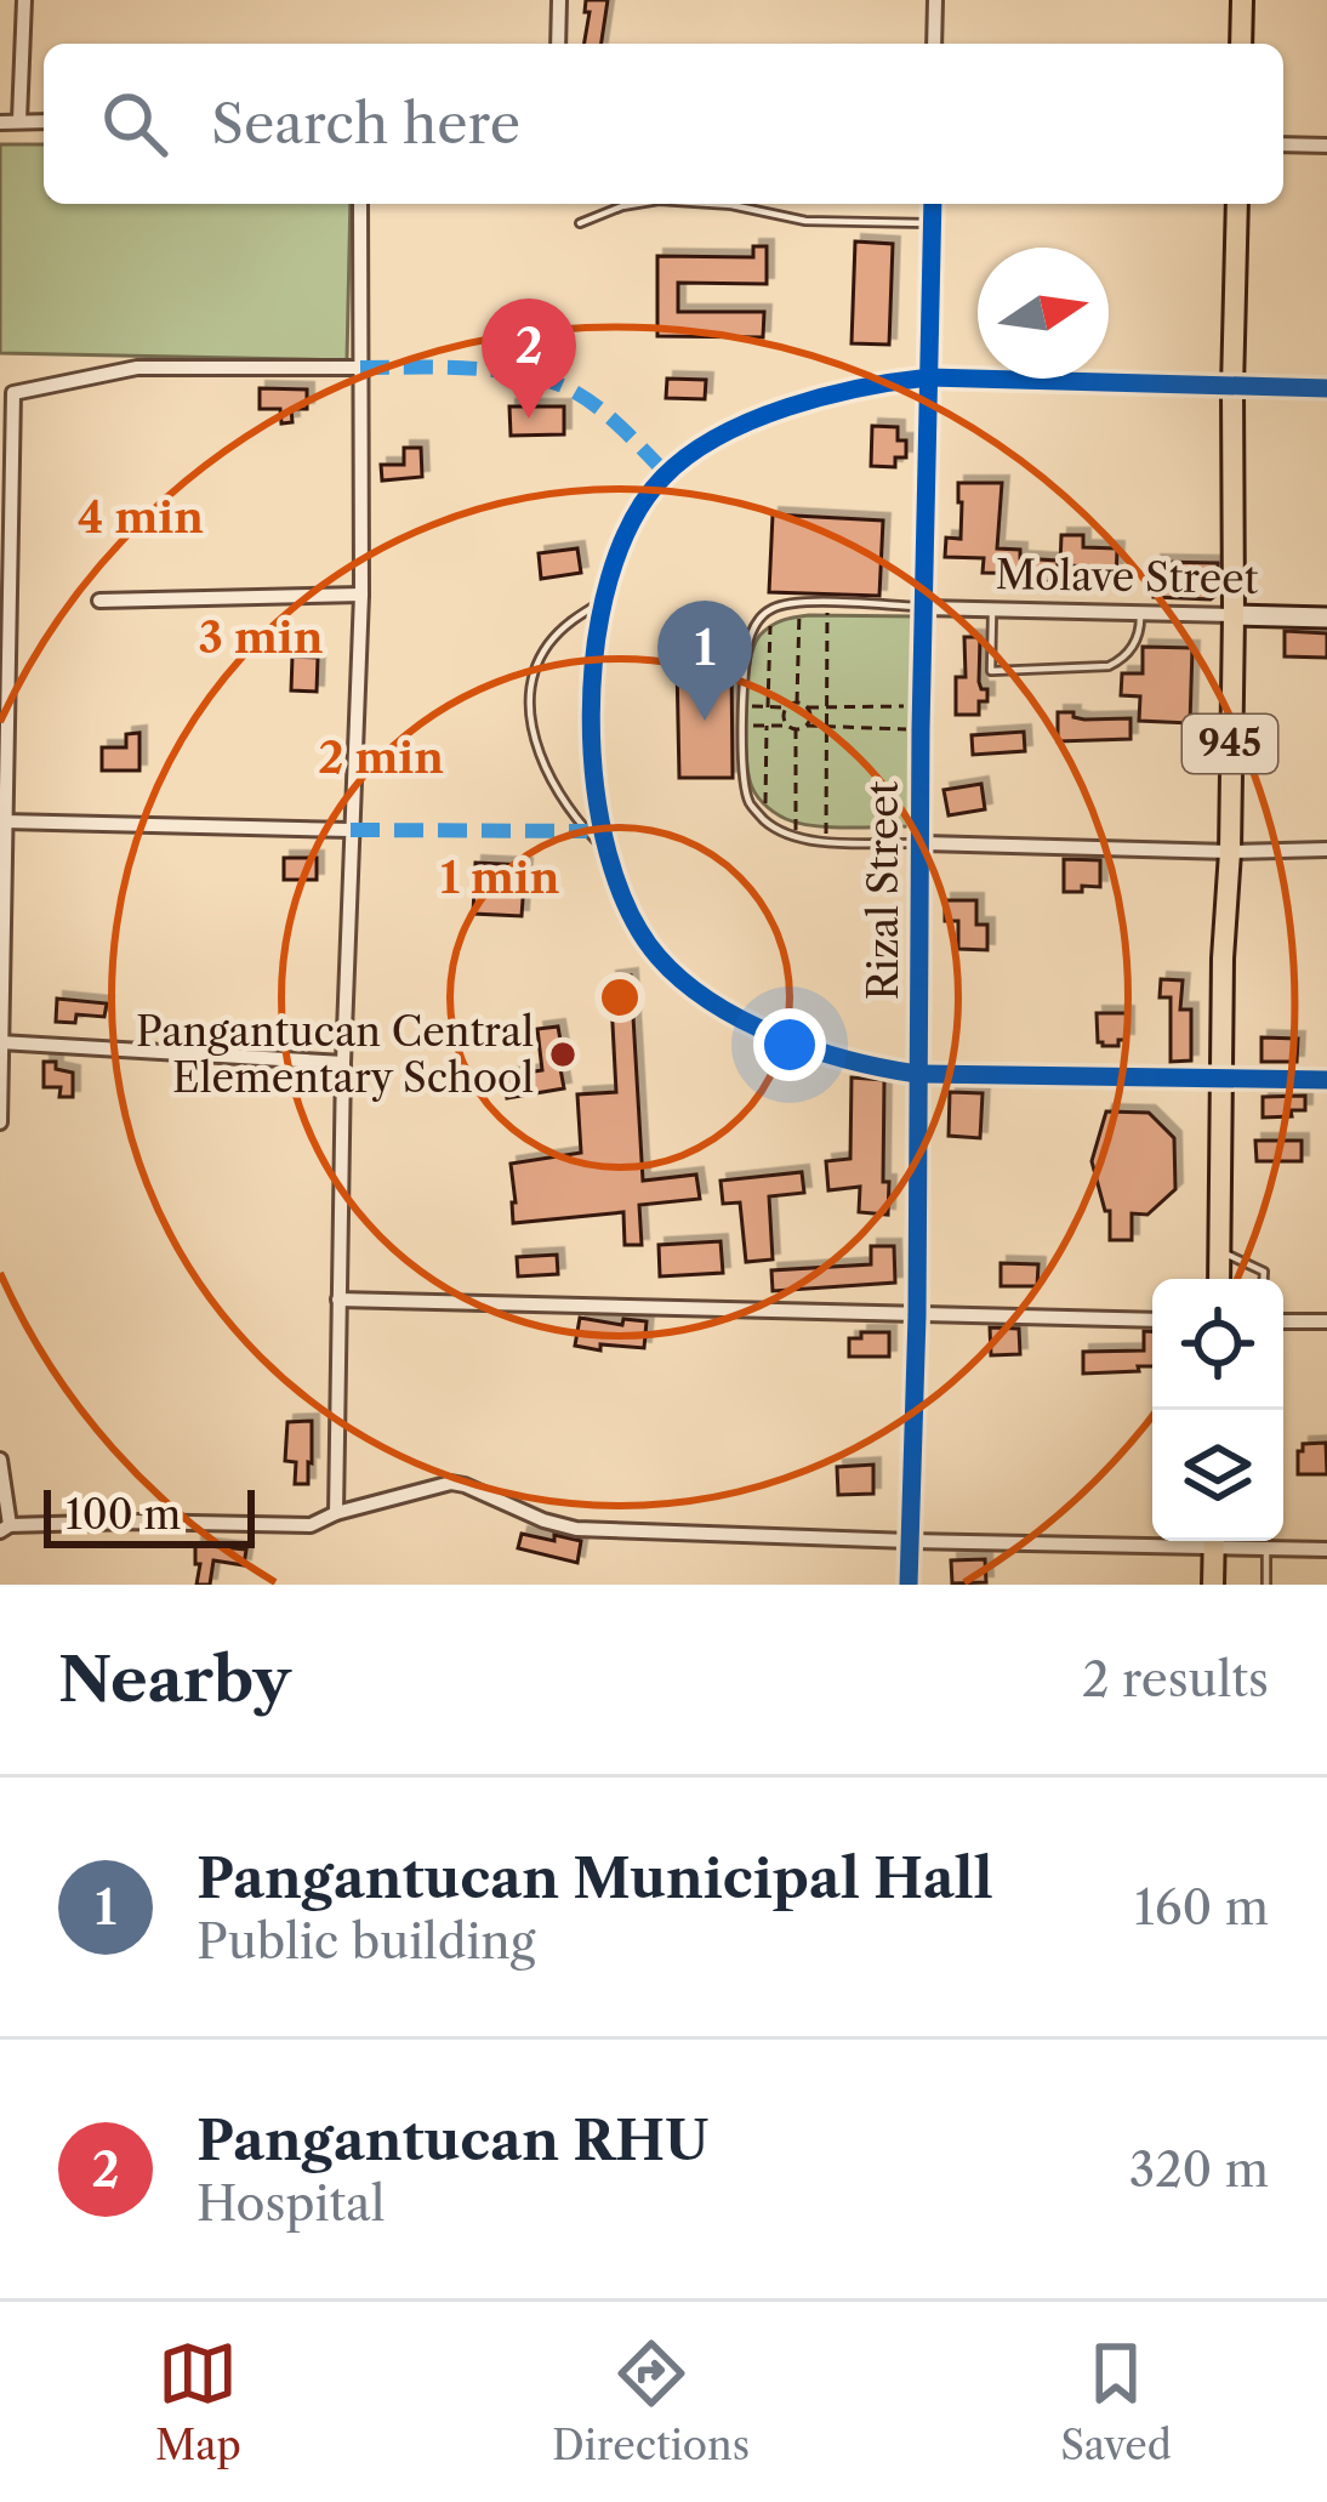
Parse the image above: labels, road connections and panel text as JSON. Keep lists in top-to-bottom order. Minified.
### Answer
{"streets":{"main road":["945"],"street":["Molave Street","Rizal Street"]},"crossings":[["Molave Street","945"],["Molave Street","Rizal Street"]],"places":["Pangantucan Central Elementary School"],"scale_bar":"100 m","north":"right","page":{"search":"Search here","pins":["2","1"],"scale":"100 m","heading":["Nearby","2 results"],"list":[{"mark":"1","name":"Pangantucan Municipal Hall","note":"Public building","value":"160 m"},{"mark":"2","name":"Pangantucan RHU","note":"Hospital","value":"320 m"}],"nav":["Map","Directions","Saved"]},"rings":["4 min","3 min","2 min","1 min"]}
